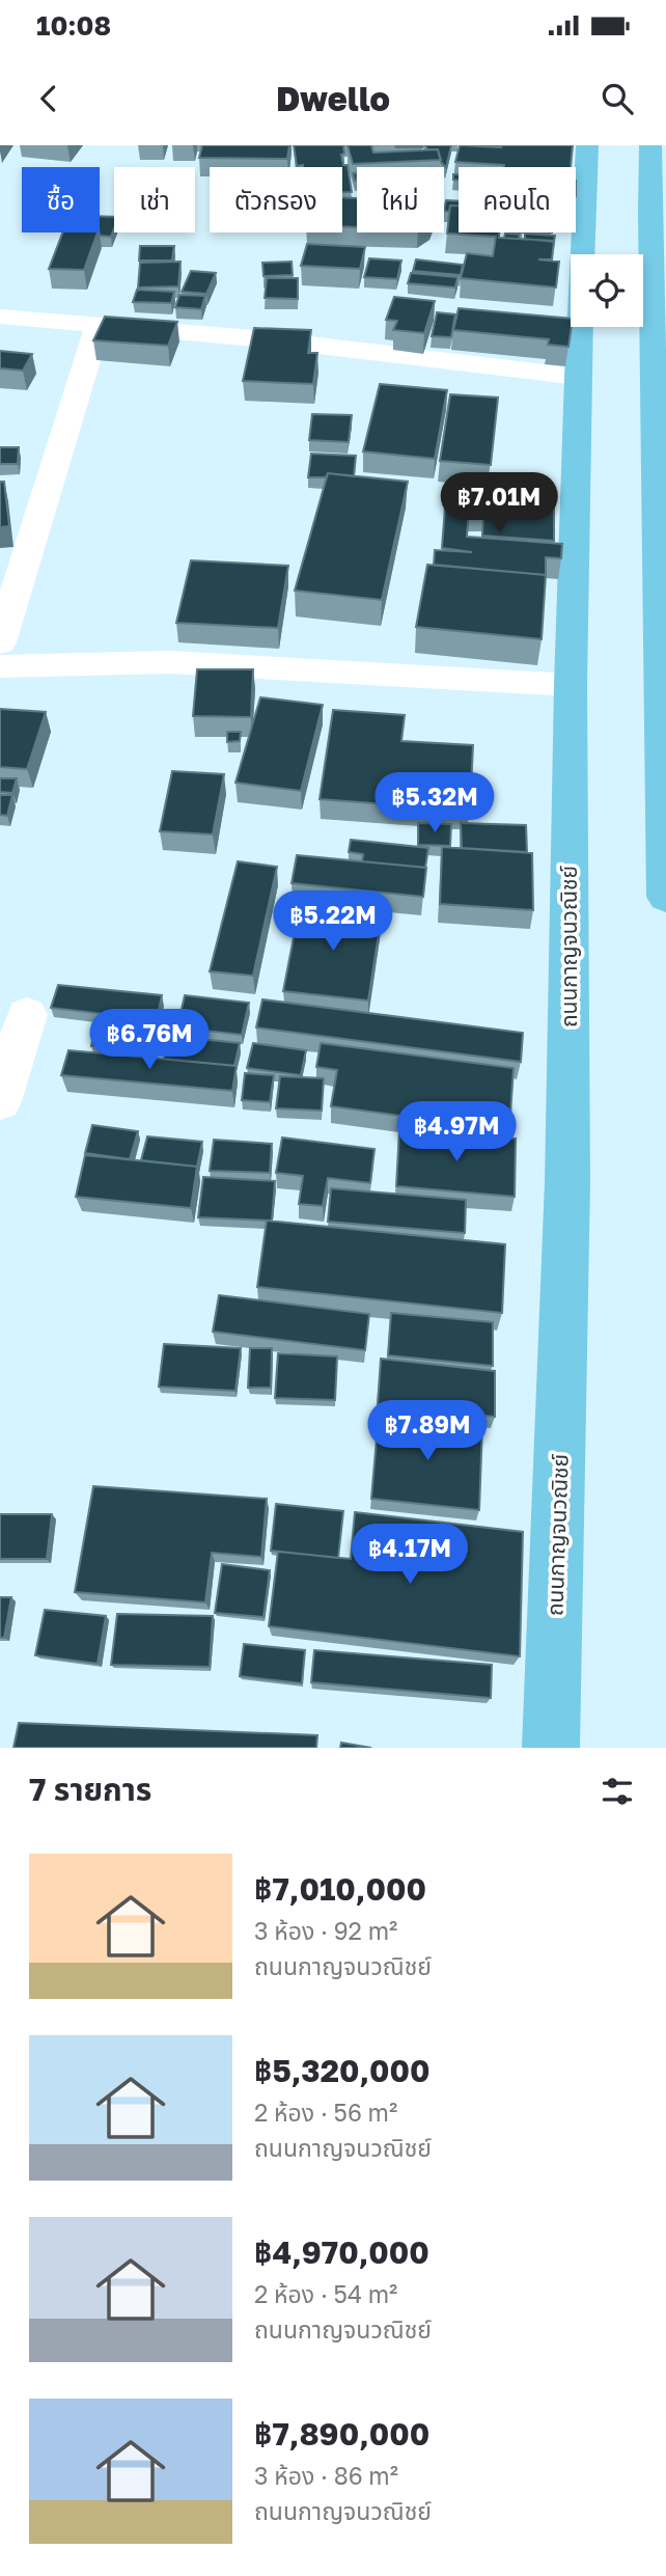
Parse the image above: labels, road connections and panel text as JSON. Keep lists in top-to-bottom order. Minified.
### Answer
{"streets":{"highway":["ถนนกาญจนวณิชย์"]},"page":{"status":"10:08","header":"Dwello","chip":["ซื้อ","เช่า","ตัวกรอง","ใหม่","คอนโด"],"price":["฿7.01M","฿5.32M","฿5.22M","฿6.76M","฿4.97M","฿7.89M","฿4.17M"],"heading":"7 รายการ","list":[{"name":"฿7,010,000","note":"3 ห้อง · 92 m² · ถนนกาญจนวณิชย์"},{"name":"฿5,320,000","note":"2 ห้อง · 56 m² · ถนนกาญจนวณิชย์"},{"name":"฿4,970,000","note":"2 ห้อง · 54 m² · ถนนกาญจนวณิชย์"},{"name":"฿7,890,000","note":"3 ห้อง · 86 m² · ถนนกาญจนวณิชย์"}]}}
